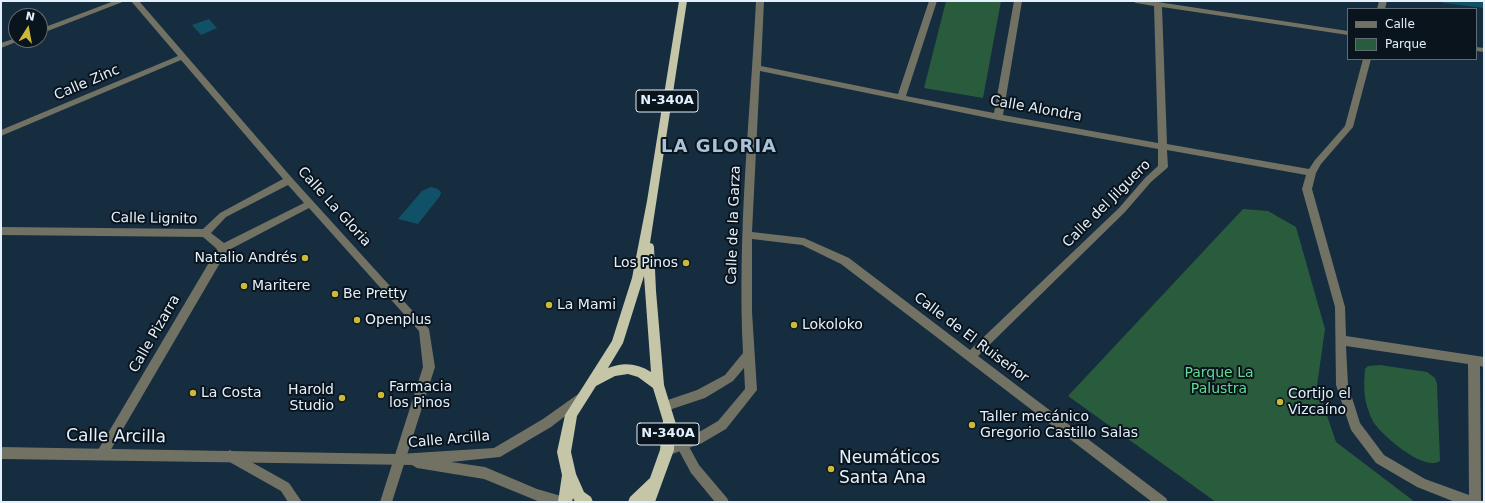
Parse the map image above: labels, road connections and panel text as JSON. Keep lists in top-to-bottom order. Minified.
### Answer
{"streets":{"highway":["N-340A"],"street":["Calle Zinc","Calle Alondra","Calle del Jilguero","Calle La Gloria","Calle Lignito","Calle de la Garza","Calle Pizarra","Calle de El Ruiseñor","Calle Arcilla"]},"crossings":[["Calle Zinc","Calle La Gloria"],["N-340A","Calle de la Garza"],["N-340A","Calle Arcilla"],["Calle Alondra","Calle del Jilguero"],["Calle Alondra","Calle de la Garza"],["Calle del Jilguero","Calle de El Ruiseñor"],["Calle La Gloria","Calle Lignito"],["Calle La Gloria","Calle Arcilla"],["Calle de la Garza","Calle de El Ruiseñor"],["Calle Pizarra","Calle Arcilla"]],"districts":["LA GLORIA"],"parks":["Parque La Palustra"],"places":["Natalio Andrés","Los Pinos","Maritere","Be Pretty","La Mami","Openplus","Lokoloko","La Costa","Farmacia los Pinos","Harold Studio","Cortijo el Vizcaíno","Taller mecánico Gregorio Castillo Salas","Neumáticos Santa Ana"],"legend":["Calle","Parque"],"north":"top"}
